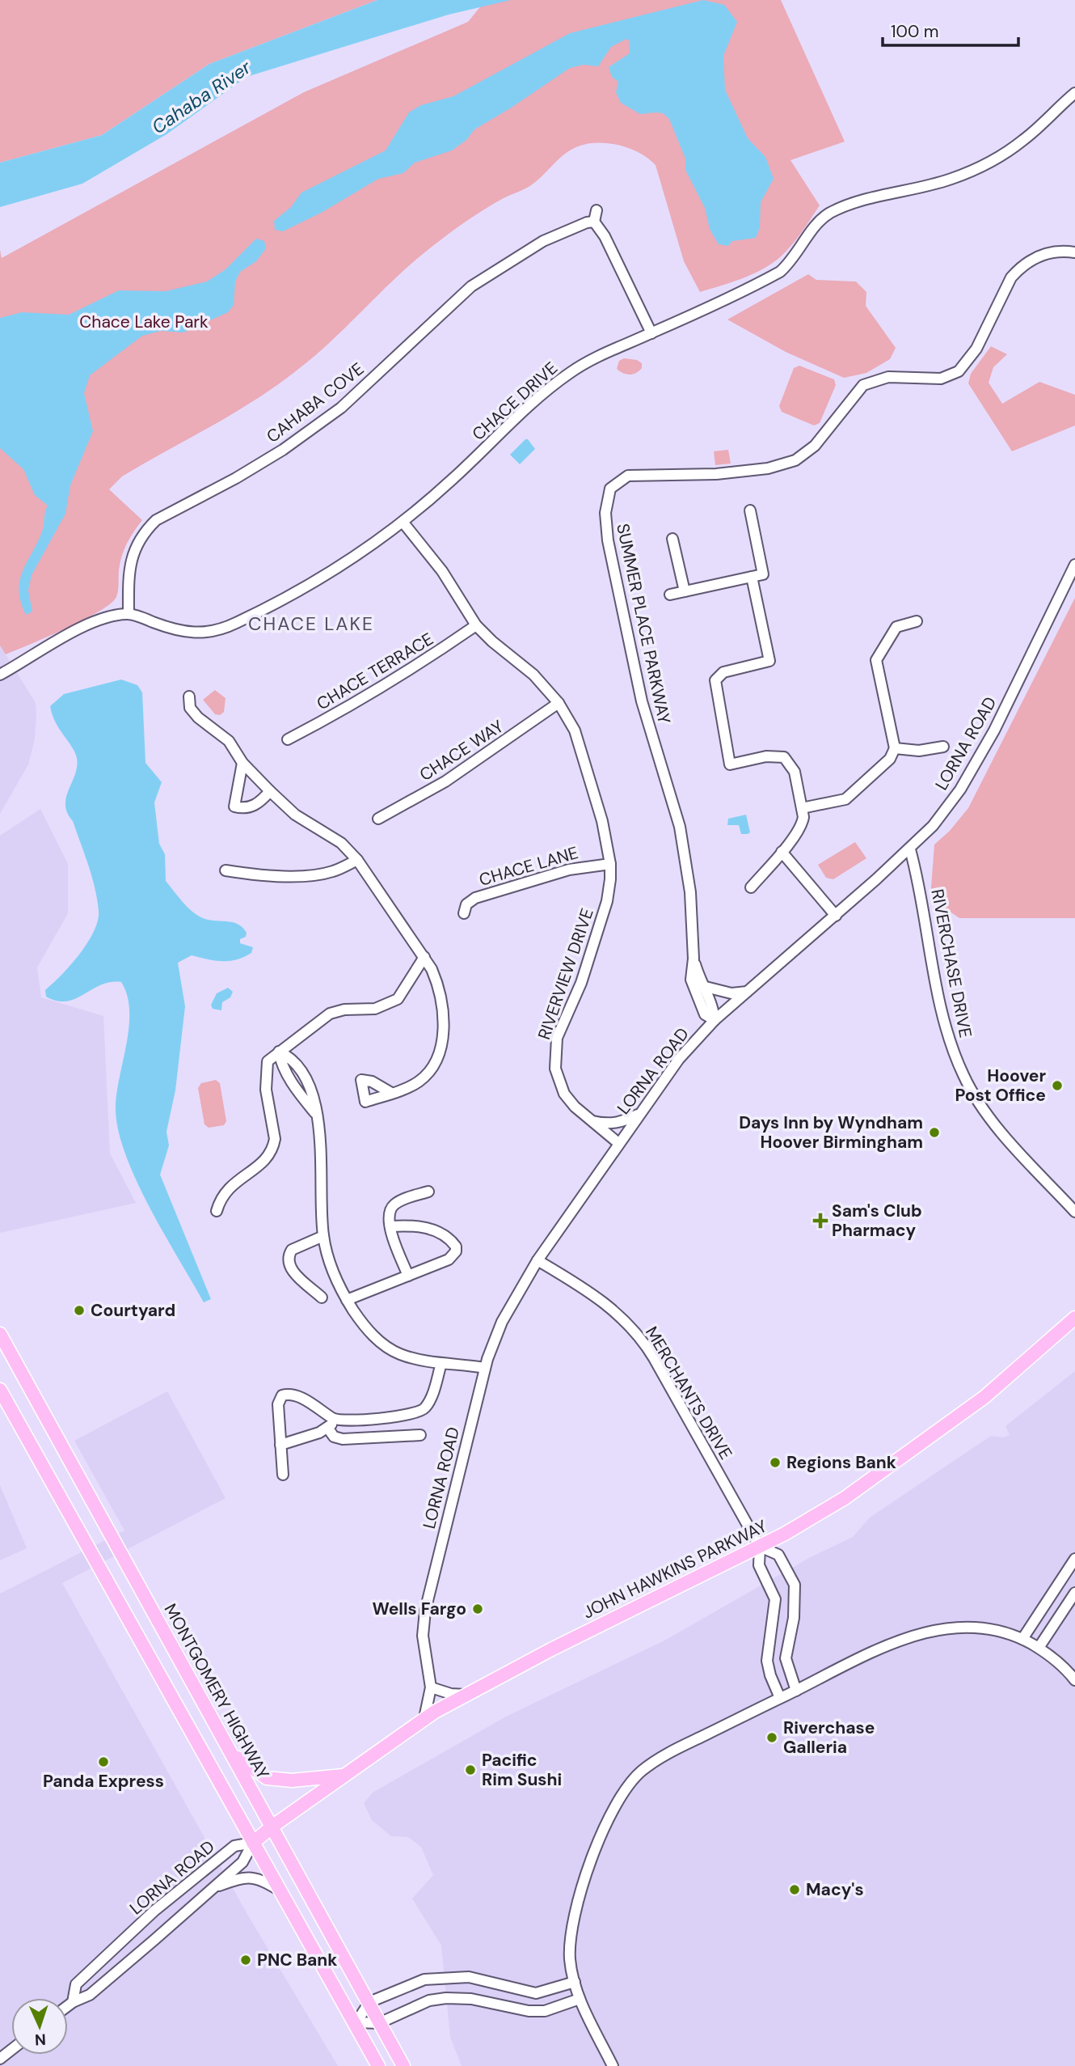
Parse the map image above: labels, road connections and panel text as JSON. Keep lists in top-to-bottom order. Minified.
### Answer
{"streets":{"main road":["JOHN HAWKINS PARKWAY","MONTGOMERY HIGHWAY"],"street":["CHACE DRIVE","CAHABA COVE","SUMMER PLACE PARKWAY","CHACE TERRACE","LORNA ROAD","CHACE WAY","CHACE LANE","RIVERCHASE DRIVE","RIVERVIEW DRIVE","MERCHANTS DRIVE"]},"crossings":[["CHACE DRIVE","CAHABA COVE"],["CHACE DRIVE","RIVERVIEW DRIVE"],["SUMMER PLACE PARKWAY","LORNA ROAD"],["CHACE TERRACE","RIVERVIEW DRIVE"],["LORNA ROAD","RIVERCHASE DRIVE"],["LORNA ROAD","RIVERVIEW DRIVE"],["LORNA ROAD","MERCHANTS DRIVE"],["LORNA ROAD","JOHN HAWKINS PARKWAY"],["CHACE WAY","RIVERVIEW DRIVE"],["CHACE LANE","RIVERVIEW DRIVE"],["MERCHANTS DRIVE","JOHN HAWKINS PARKWAY"],["JOHN HAWKINS PARKWAY","MONTGOMERY HIGHWAY"]],"districts":["CHACE LAKE"],"water":["Cahaba River"],"parks":["Chace Lake Park"],"places":{"other":["Hoover Post Office","Days Inn by Wyndham Hoover Birmingham","Courtyard","Regions Bank","Wells Fargo","Riverchase Galleria","Panda Express","Pacific Rim Sushi","Macy's","PNC Bank"],"health":["Sam's Club Pharmacy"]},"scale_bar":"100 m","north":"bottom"}
